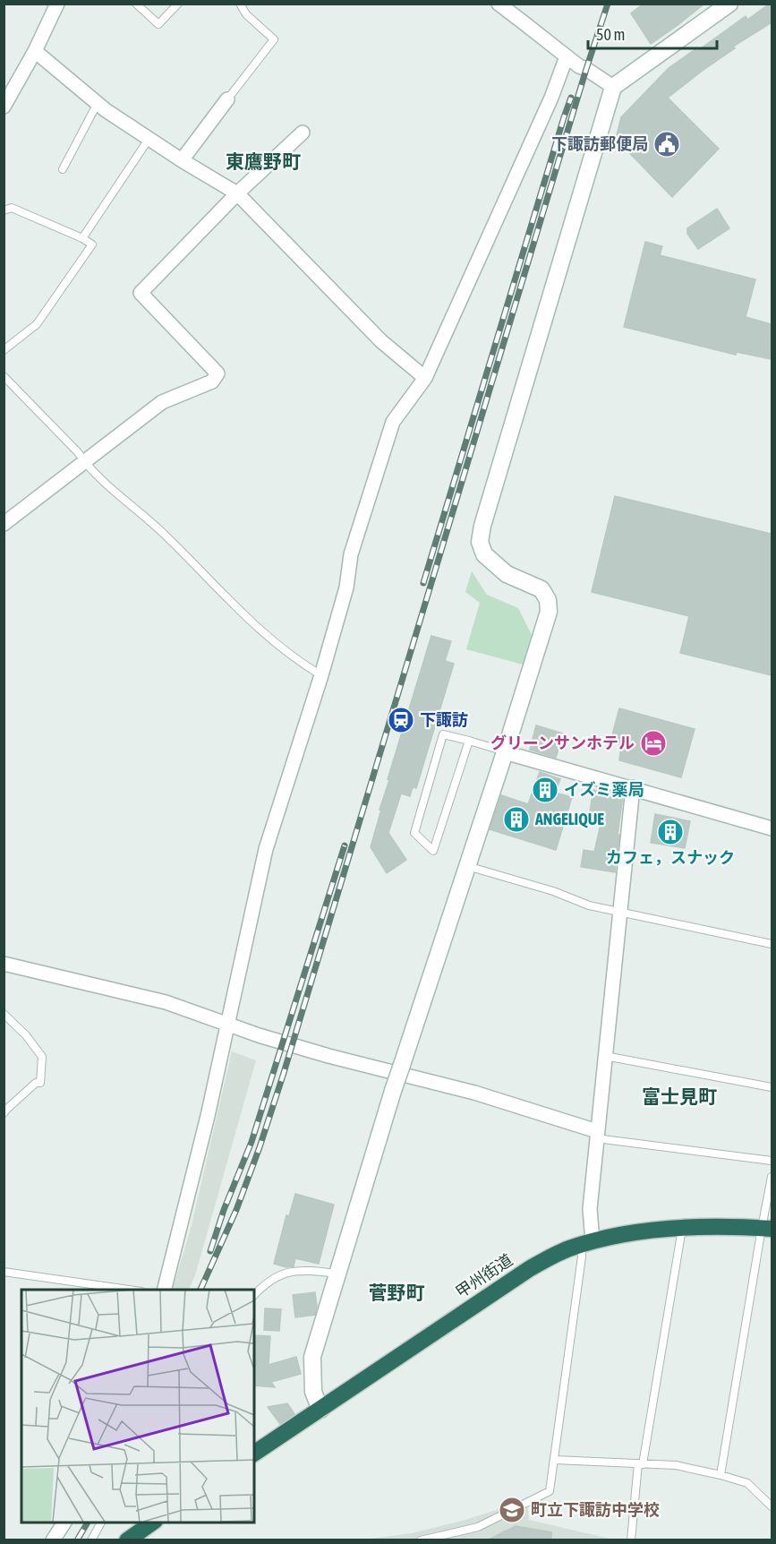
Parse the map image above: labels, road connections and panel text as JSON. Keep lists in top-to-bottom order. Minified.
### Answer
{"streets":{"highway":["甲州街道"]},"districts":["東鷹野町","富士見町","菅野町"],"places":{"public building":["下諏訪郵便局"],"station":["下諏訪"],"hotel":["グリーンサンホテル"],"building":["イズミ薬局","ANGELIQUE","カフェ，スナック"],"school or university":["町立下諏訪中学校"]},"scale_bar":"50 m"}
